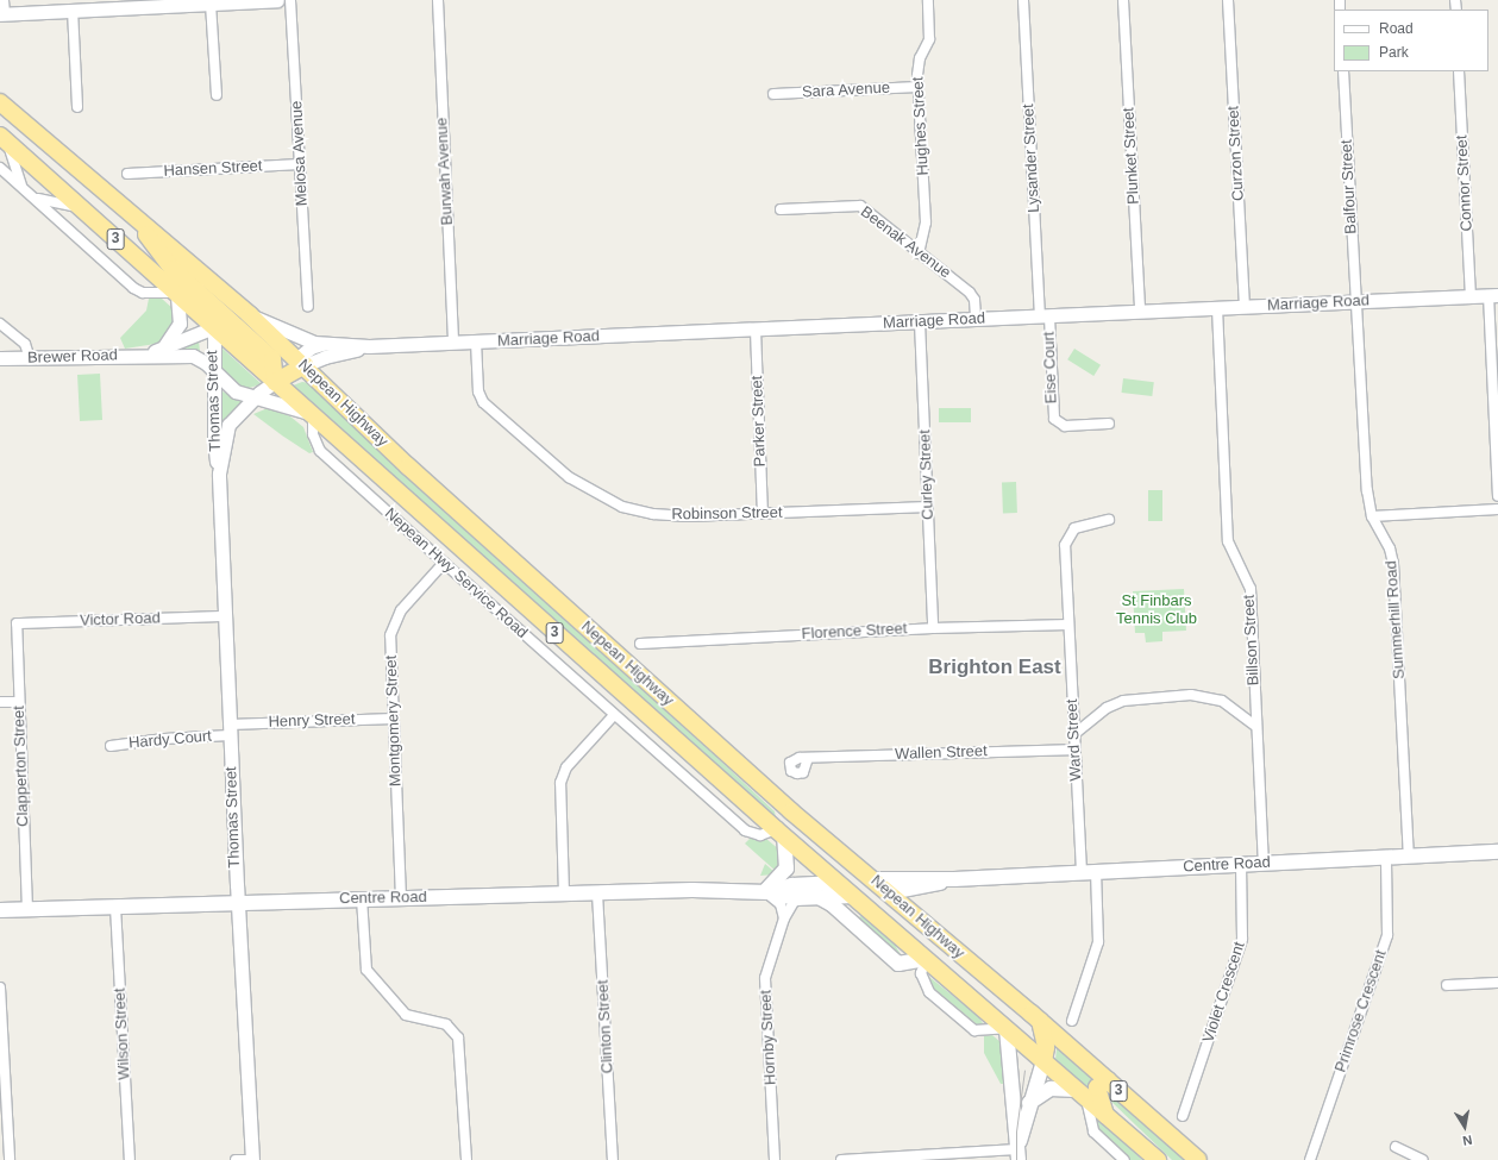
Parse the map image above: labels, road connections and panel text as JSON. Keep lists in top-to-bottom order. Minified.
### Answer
{"streets":{"highway":["3","Nepean Highway","Centre Road"],"street":["Sara Avenue","Hughes Street","Melosa Avenue","Curzon Street","Plunket Street","Lysander Street","Hansen Street","Burwah Avenue","Connor Street","Balfour Street","Beenak Avenue","Marriage Road","Brewer Road","Eise Court","Thomas Street","Parker Street","Curley Street","Robinson Street","Nepean Hwy Service Road","Victor Road","Summerhill Road","Florence Street","Billson Street","Henry Street","Montgomery Street","Hardy Court","Ward Street","Wallen Street","Clapperton Street","Violet Crescent","Primrose Crescent","Clinton Street","Wilson Street","Hornby Street"]},"crossings":[["Sara Avenue","Hughes Street"],["Hughes Street","Beenak Avenue"],["Melosa Avenue","Hansen Street"],["Curzon Street","Marriage Road"],["Plunket Street","Marriage Road"],["Lysander Street","Marriage Road"],["Lysander Street","Eise Court"],["Burwah Avenue","Marriage Road"],["Connor Street","Marriage Road"],["Balfour Street","Marriage Road"],["Balfour Street","Summerhill Road"],["Beenak Avenue","Marriage Road"],["Marriage Road","Eise Court"],["Marriage Road","Nepean Highway"],["Marriage Road","Parker Street"],["Marriage Road","Curley Street"],["Marriage Road","Robinson Street"],["Marriage Road","Summerhill Road"],["Marriage Road","Billson Street"],["Brewer Road","Thomas Street"],["Brewer Road","Nepean Highway"],["Brewer Road","Nepean Hwy Service Road"],["Thomas Street","Nepean Highway"],["Thomas Street","Victor Road"],["Thomas Street","Henry Street"],["Thomas Street","Hardy Court"],["Thomas Street","Centre Road"],["Nepean Highway","Nepean Hwy Service Road"],["Nepean Highway","Centre Road"],["Parker Street","Robinson Street"],["Curley Street","Robinson Street"],["Curley Street","Florence Street"],["Nepean Hwy Service Road","Montgomery Street"],["Victor Road","Clapperton Street"],["Summerhill Road","Centre Road"],["Florence Street","Ward Street"],["Billson Street","Centre Road"],["Henry Street","Montgomery Street"],["Henry Street","Hardy Court"],["Montgomery Street","Centre Road"],["Ward Street","Wallen Street"],["Ward Street","Centre Road"],["Clapperton Street","Centre Road"],["Centre Road","Violet Crescent"],["Centre Road","Primrose Crescent"],["Centre Road","Clinton Street"],["Centre Road","Wilson Street"],["Centre Road","Hornby Street"]],"districts":["Brighton East"],"parks":["St Finbars Tennis Club"],"legend":["Road","Park"],"north":"bottom"}
